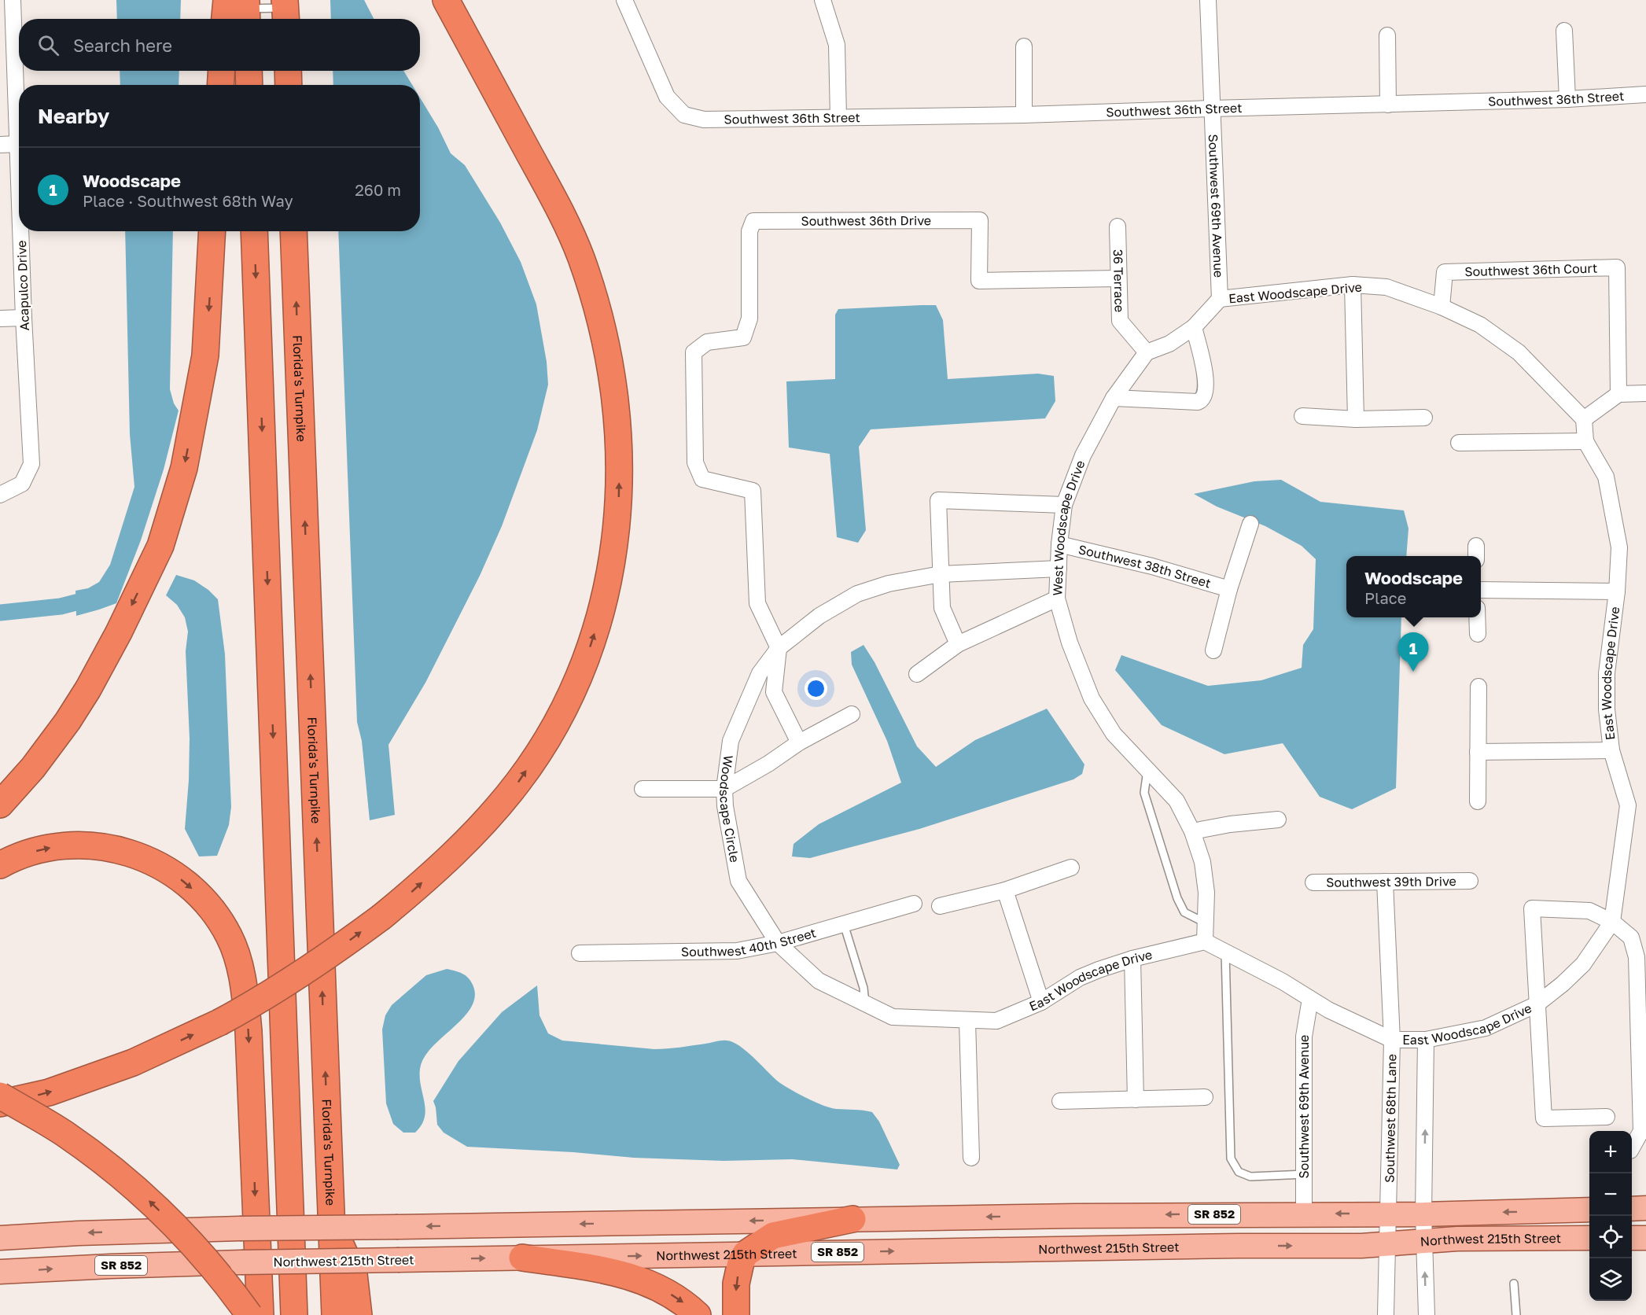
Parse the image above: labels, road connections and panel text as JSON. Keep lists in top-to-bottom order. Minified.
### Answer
{"streets":{"highway":["Florida's Turnpike"],"main road":["SR 852","Northwest 215th Street"],"street":["Southwest 36th Street","Southwest 69th Avenue","Southwest 36th Drive","Southwest 36th Court","36 Terrace","Acapulco Drive","East Woodscape Drive","West Woodscape Drive","Southwest 38th Street","Woodscape Circle","Southwest 39th Drive","Southwest 40th Street","Southwest 68th Lane"]},"crossings":[["Southwest 36th Street","Southwest 69th Avenue"],["Southwest 69th Avenue","East Woodscape Drive"],["Southwest 69th Avenue","SR 852"],["Southwest 36th Drive","36 Terrace"],["Southwest 36th Drive","Woodscape Circle"],["Southwest 36th Court","East Woodscape Drive"],["36 Terrace","West Woodscape Drive"],["East Woodscape Drive","West Woodscape Drive"],["East Woodscape Drive","Woodscape Circle"],["East Woodscape Drive","Southwest 68th Lane"],["West Woodscape Drive","Southwest 38th Street"],["West Woodscape Drive","Woodscape Circle"],["Woodscape Circle","Southwest 40th Street"],["Southwest 39th Drive","Southwest 68th Lane"],["Southwest 68th Lane","SR 852"],["Southwest 68th Lane","Northwest 215th Street"]],"page":{"search":"Search here","heading":"Nearby","list":[{"mark":"1","name":"Woodscape","note":"Place · Southwest 68th Way","value":"260 m"}],"popup":["Woodscape","Place"],"pins":"1","map_buttons":["+","−"]}}
